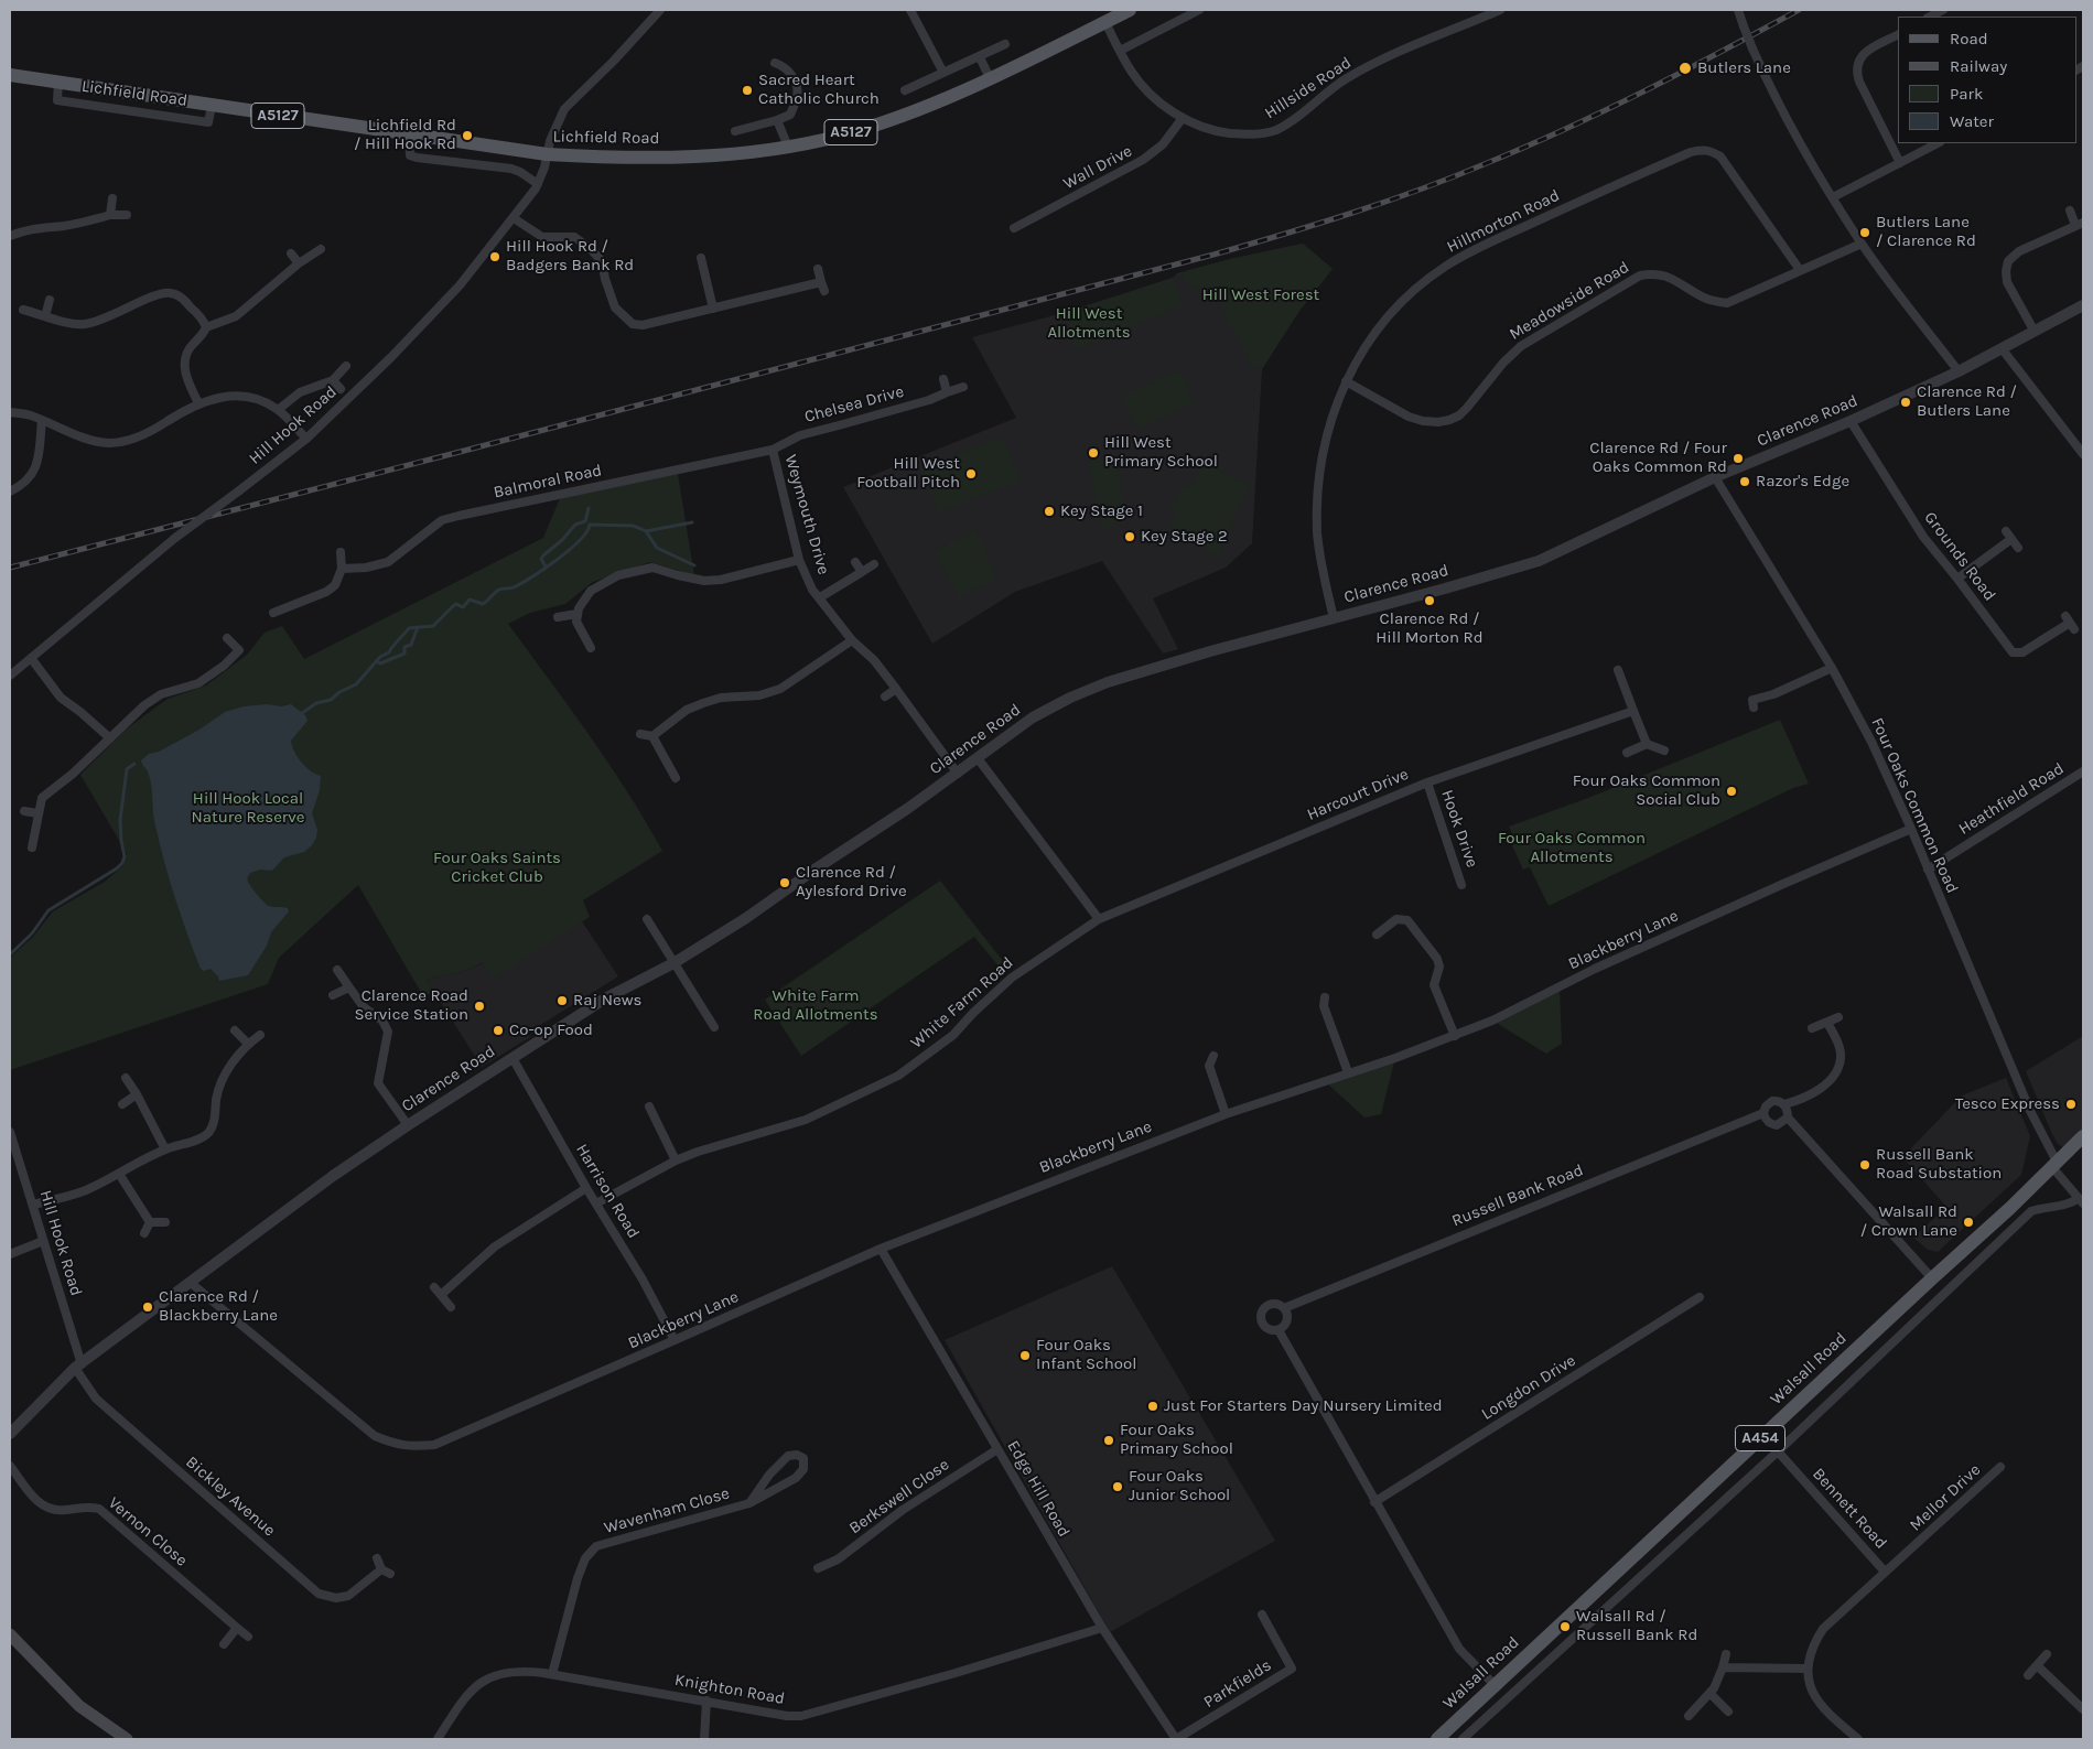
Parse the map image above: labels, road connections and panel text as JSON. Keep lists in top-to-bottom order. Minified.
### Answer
{"streets":{"main road":["Lichfield Road","A5127","Walsall Road","A454"],"street":["Hillside Road","Wall Drive","Hillmorton Road","Meadowside Road","Chelsea Drive","Clarence Road","Hill Hook Road","Balmoral Road","Weymouth Drive","Grounds Road","Harcourt Drive","Heathfield Road","Four Oaks Common Road","Hook Drive","Blackberry Lane","White Farm Road","Harrison Road","Russell Bank Road","Longdon Drive","Edge Hill Road","Bickley Avenue","Berkswell Close","Mellor Drive","Bennett Road","Wavenham Close","Vernon Close","Parkfields","Knighton Road"]},"crossings":[["Hillside Road","Lichfield Road"],["Hillside Road","Wall Drive"],["Lichfield Road","Hill Hook Road"],["Hillmorton Road","Meadowside Road"],["Hillmorton Road","Clarence Road"],["Chelsea Drive","Balmoral Road"],["Chelsea Drive","Weymouth Drive"],["Clarence Road","Hill Hook Road"],["Clarence Road","Weymouth Drive"],["Clarence Road","Grounds Road"],["Clarence Road","Four Oaks Common Road"],["Clarence Road","Blackberry Lane"],["Clarence Road","Harrison Road"],["Clarence Road","Bickley Avenue"],["Hill Hook Road","Bickley Avenue"],["Balmoral Road","Weymouth Drive"],["Harcourt Drive","Hook Drive"],["Harcourt Drive","White Farm Road"],["Heathfield Road","Four Oaks Common Road"],["Four Oaks Common Road","Blackberry Lane"],["Four Oaks Common Road","Walsall Road"],["Blackberry Lane","Harrison Road"],["Blackberry Lane","Edge Hill Road"],["White Farm Road","Harrison Road"],["Russell Bank Road","Walsall Road"],["Russell Bank Road","Longdon Drive"],["Edge Hill Road","Berkswell Close"],["Edge Hill Road","Parkfields"],["Edge Hill Road","Knighton Road"],["Mellor Drive","Bennett Road"],["Wavenham Close","Knighton Road"]],"parks":["Hill West Forest","Hill West Allotments","Hill Hook Local Nature Reserve","Four Oaks Common Allotments","Four Oaks Saints Cricket Club","White Farm Road Allotments"],"places":["Butlers Lane","Sacred Heart Catholic Church","Lichfield Rd / Hill Hook Rd","Butlers Lane / Clarence Rd","Hill Hook Rd / Badgers Bank Rd","Clarence Rd / Butlers Lane","Hill West Primary School","Clarence Rd / Four Oaks Common Rd","Hill West Football Pitch","Razor's Edge","Key Stage 1","Key Stage 2","Clarence Rd / Hill Morton Rd","Four Oaks Common Social Club","Clarence Rd / Aylesford Drive","Raj News","Clarence Road Service Station","Co-op Food","Tesco Express","Russell Bank Road Substation","Walsall Rd / Crown Lane","Clarence Rd / Blackberry Lane","Four Oaks Infant School","Just For Starters Day Nursery Limited","Four Oaks Primary School","Four Oaks Junior School","Walsall Rd / Russell Bank Rd"],"legend":["Road","Railway","Park","Water"]}
